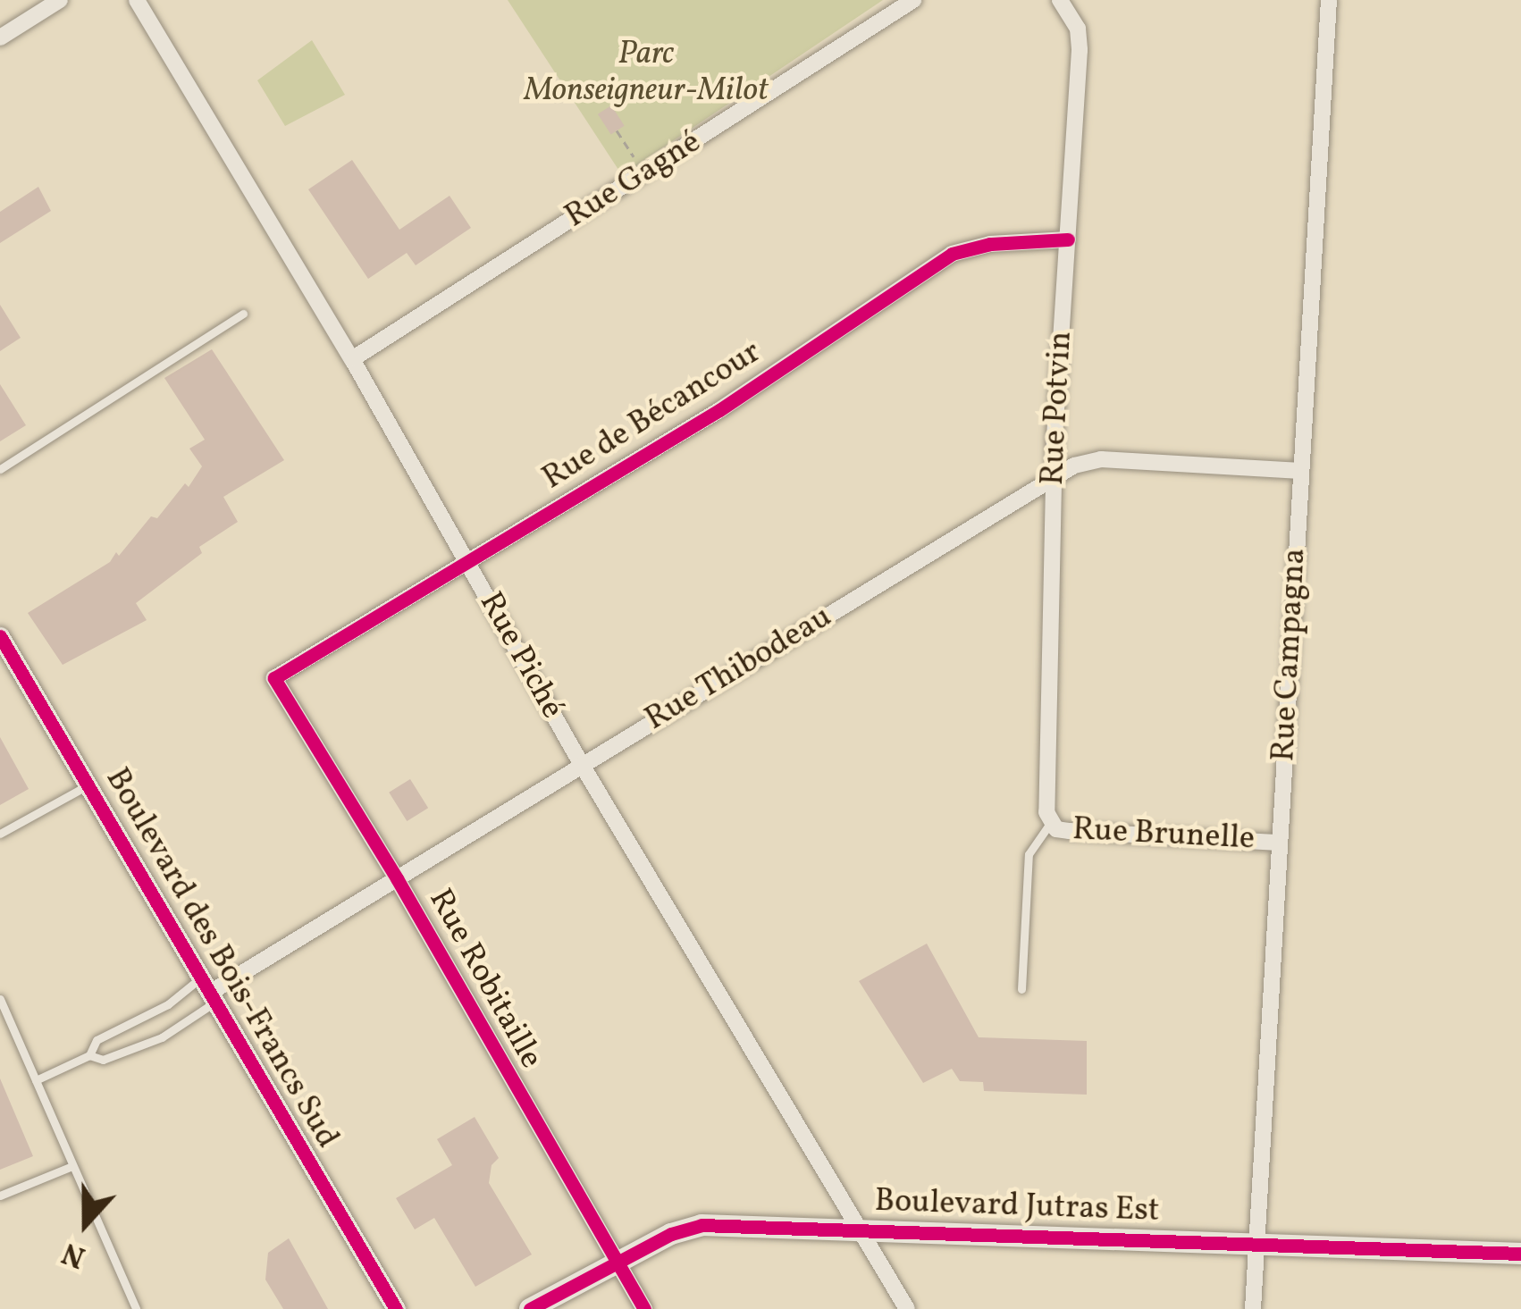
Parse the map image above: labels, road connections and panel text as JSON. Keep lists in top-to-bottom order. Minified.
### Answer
{"streets":{"main road":["Boulevard Jutras Est"],"street":["Rue Gagné","Rue Potvin","Rue de Bécancour","Rue Campagna","Rue Piché","Rue Thibodeau","Rue Brunelle","Boulevard des Bois-Francs Sud","Rue Robitaille"]},"crossings":[["Rue Gagné","Rue Piché"],["Rue Potvin","Rue de Bécancour"],["Rue Potvin","Rue Thibodeau"],["Rue Potvin","Rue Brunelle"],["Rue de Bécancour","Rue Piché"],["Rue de Bécancour","Rue Robitaille"],["Rue Campagna","Rue Thibodeau"],["Rue Campagna","Rue Brunelle"],["Rue Campagna","Boulevard Jutras Est"],["Rue Piché","Rue Thibodeau"],["Rue Piché","Boulevard Jutras Est"],["Rue Thibodeau","Boulevard des Bois-Francs Sud"],["Rue Thibodeau","Rue Robitaille"],["Rue Robitaille","Boulevard Jutras Est"]],"parks":["Parc Monseigneur-Milot"],"north":"bottom"}
